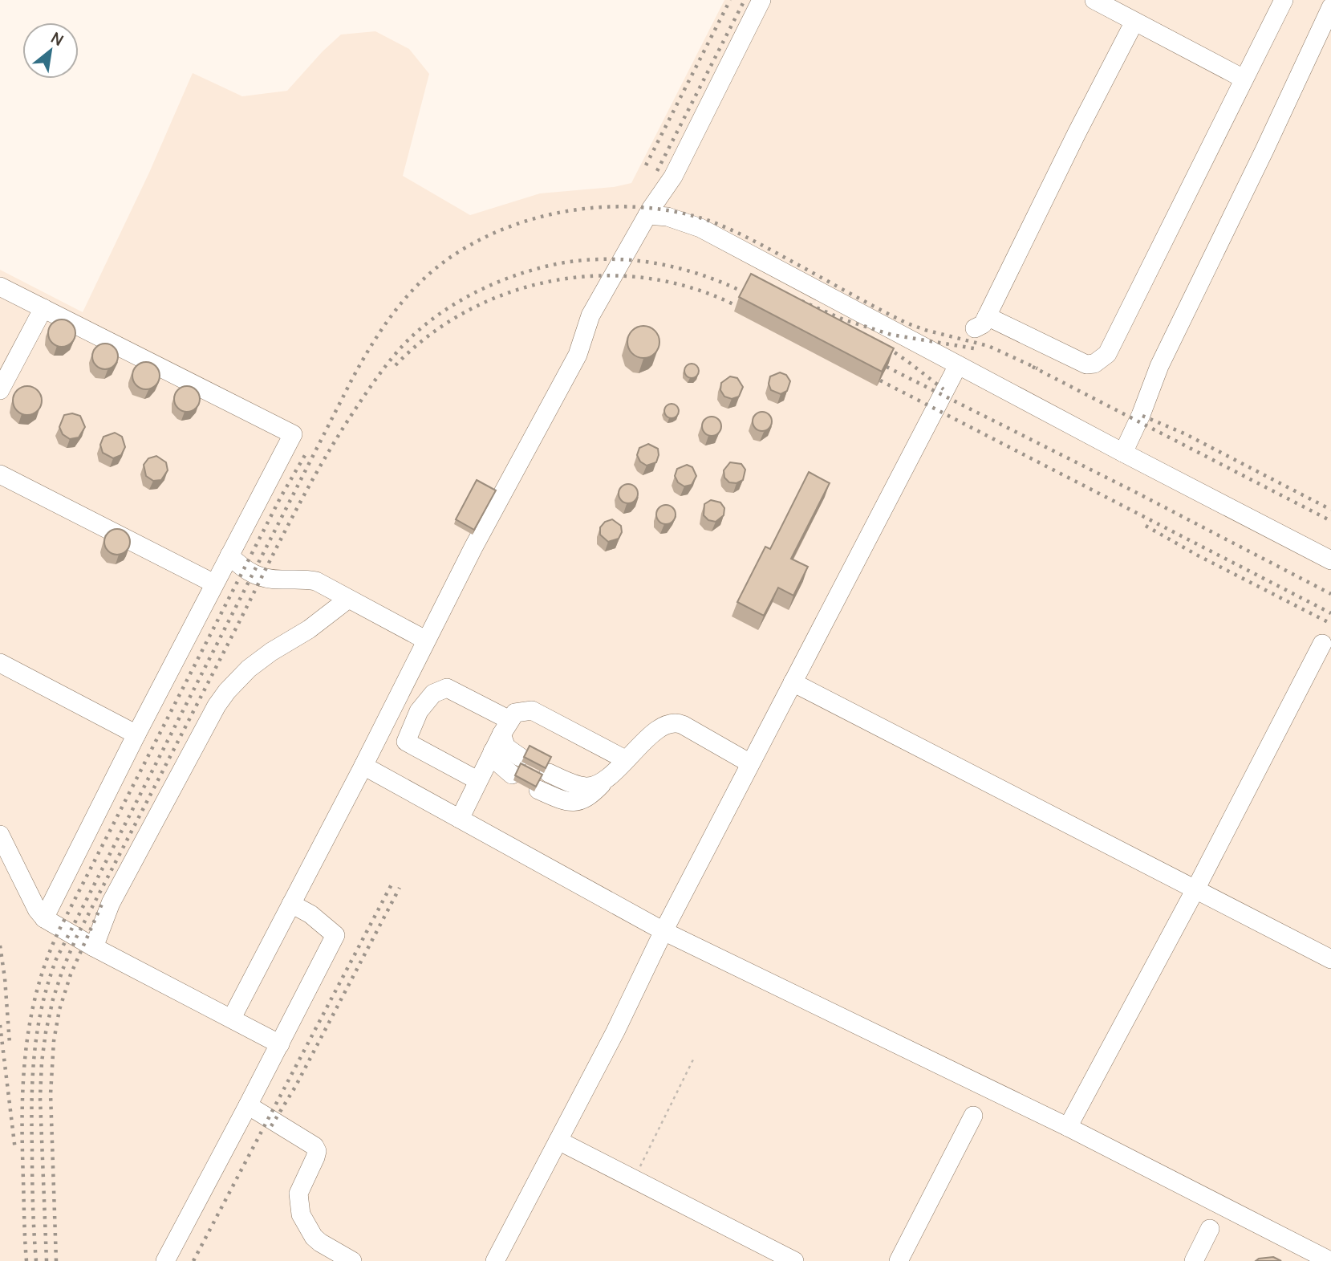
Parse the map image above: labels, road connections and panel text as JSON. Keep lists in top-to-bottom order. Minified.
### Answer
{"north":"top right"}
